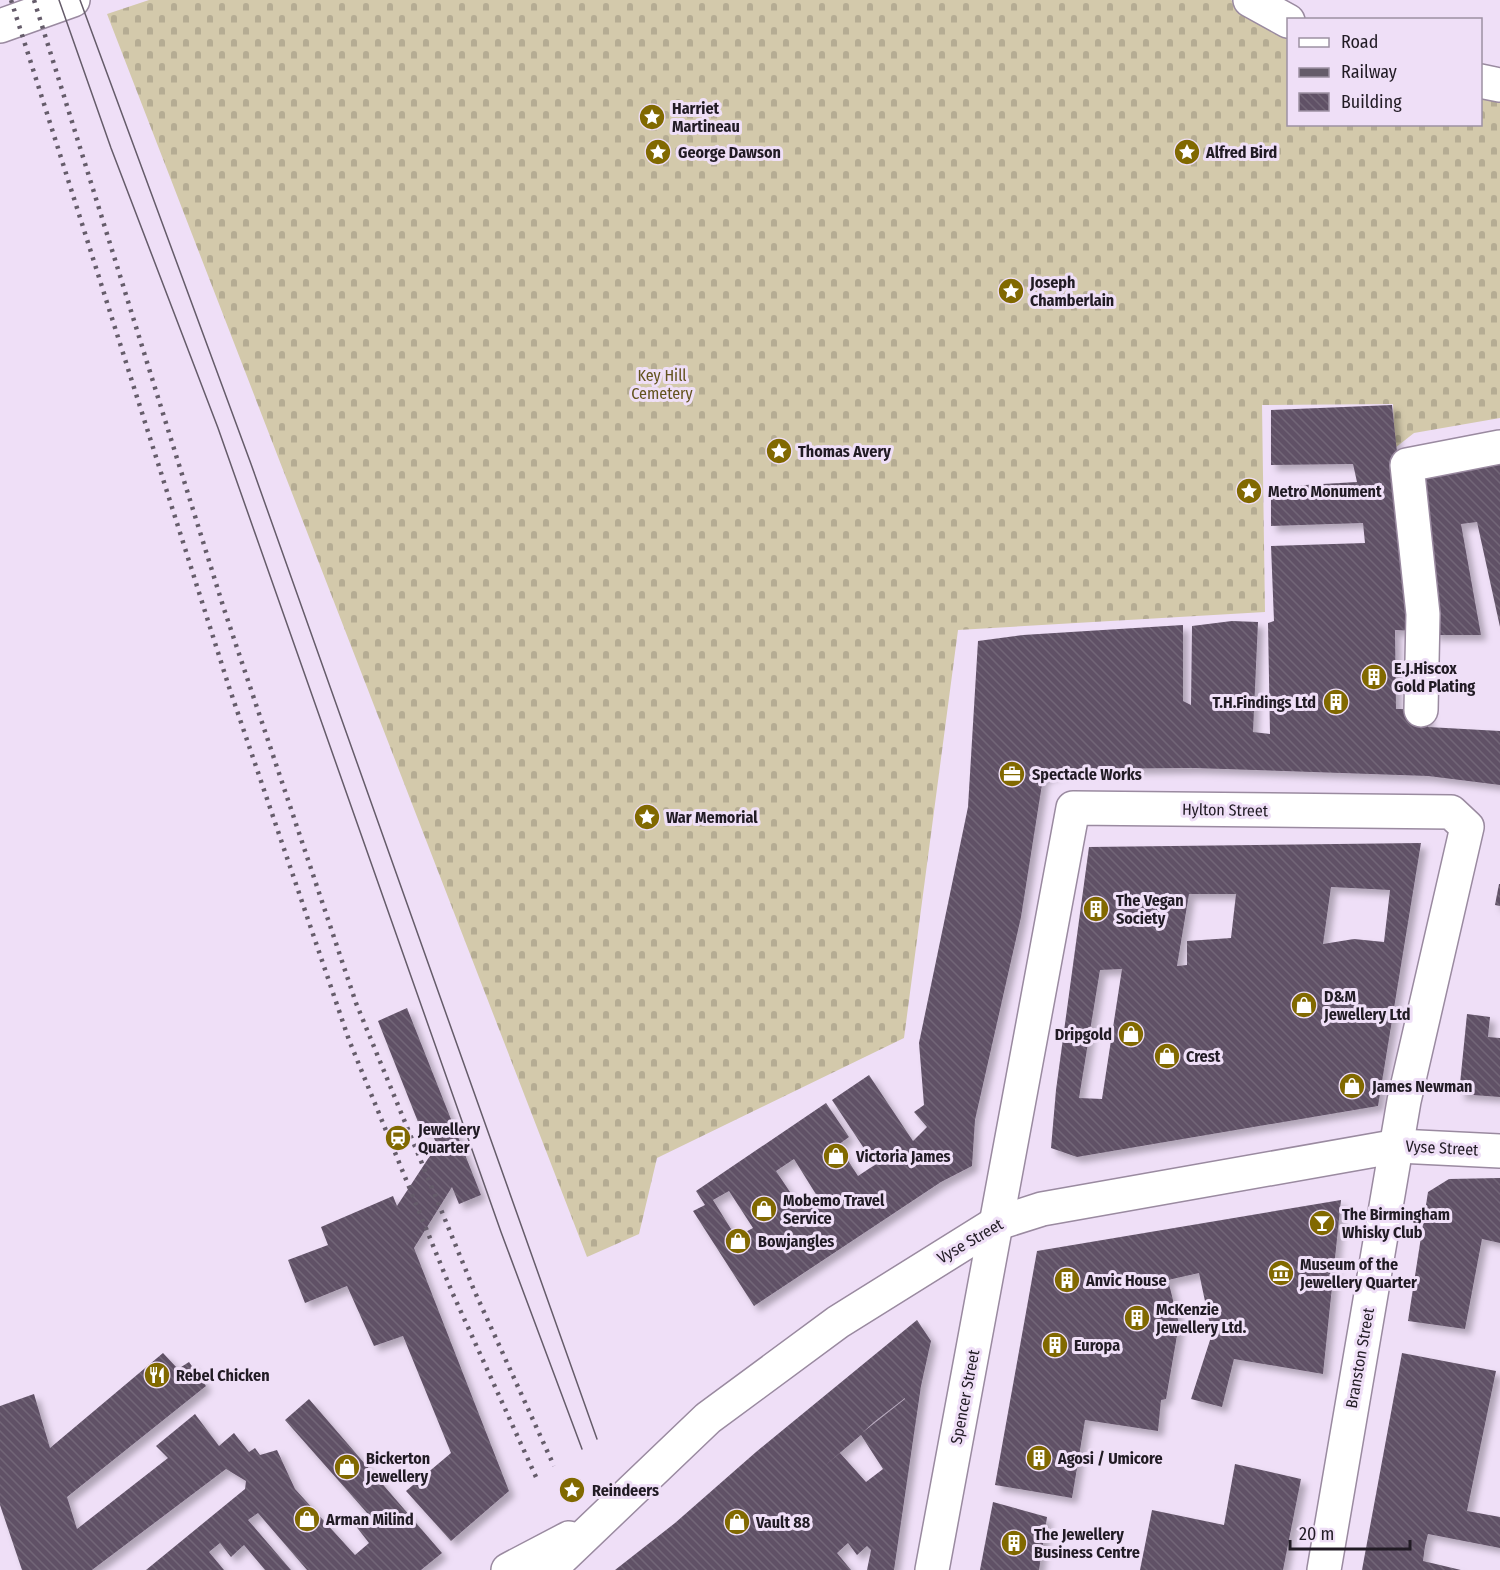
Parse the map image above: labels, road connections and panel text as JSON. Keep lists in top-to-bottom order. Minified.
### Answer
{"streets":{"main road":["Hylton Street","Vyse Street","Branston Street","Spencer Street"]},"crossings":[["Hylton Street","Vyse Street"],["Hylton Street","Branston Street"],["Hylton Street","Spencer Street"],["Vyse Street","Branston Street"],["Vyse Street","Spencer Street"]],"parks":["Key Hill Cemetery"],"places":{"place":["Harriet Martineau","George Dawson","Alfred Bird","Joseph Chamberlain","Thomas Avery","Metro Monument","War Memorial","Reindeers"],"building":["E.J.Hiscox Gold Plating","T.H.Findings Ltd","The Vegan Society","Anvic House","McKenzie Jewellery Ltd.","Europa","Agosi / Umicore","The Jewellery Business Centre"],"office":["Spectacle Works"],"shop":["D&M Jewellery Ltd","Dripgold","Crest","James Newman","Victoria James","Mobemo Travel Service","Bowjangles","Bickerton Jewellery","Arman Milind","Vault 88"],"station":["Jewellery Quarter"],"bar":["The Birmingham Whisky Club"],"museum":["Museum of the Jewellery Quarter"],"restaurant":["Rebel Chicken"]},"legend":["Road","Railway","Building"],"scale_bar":"20 m"}
